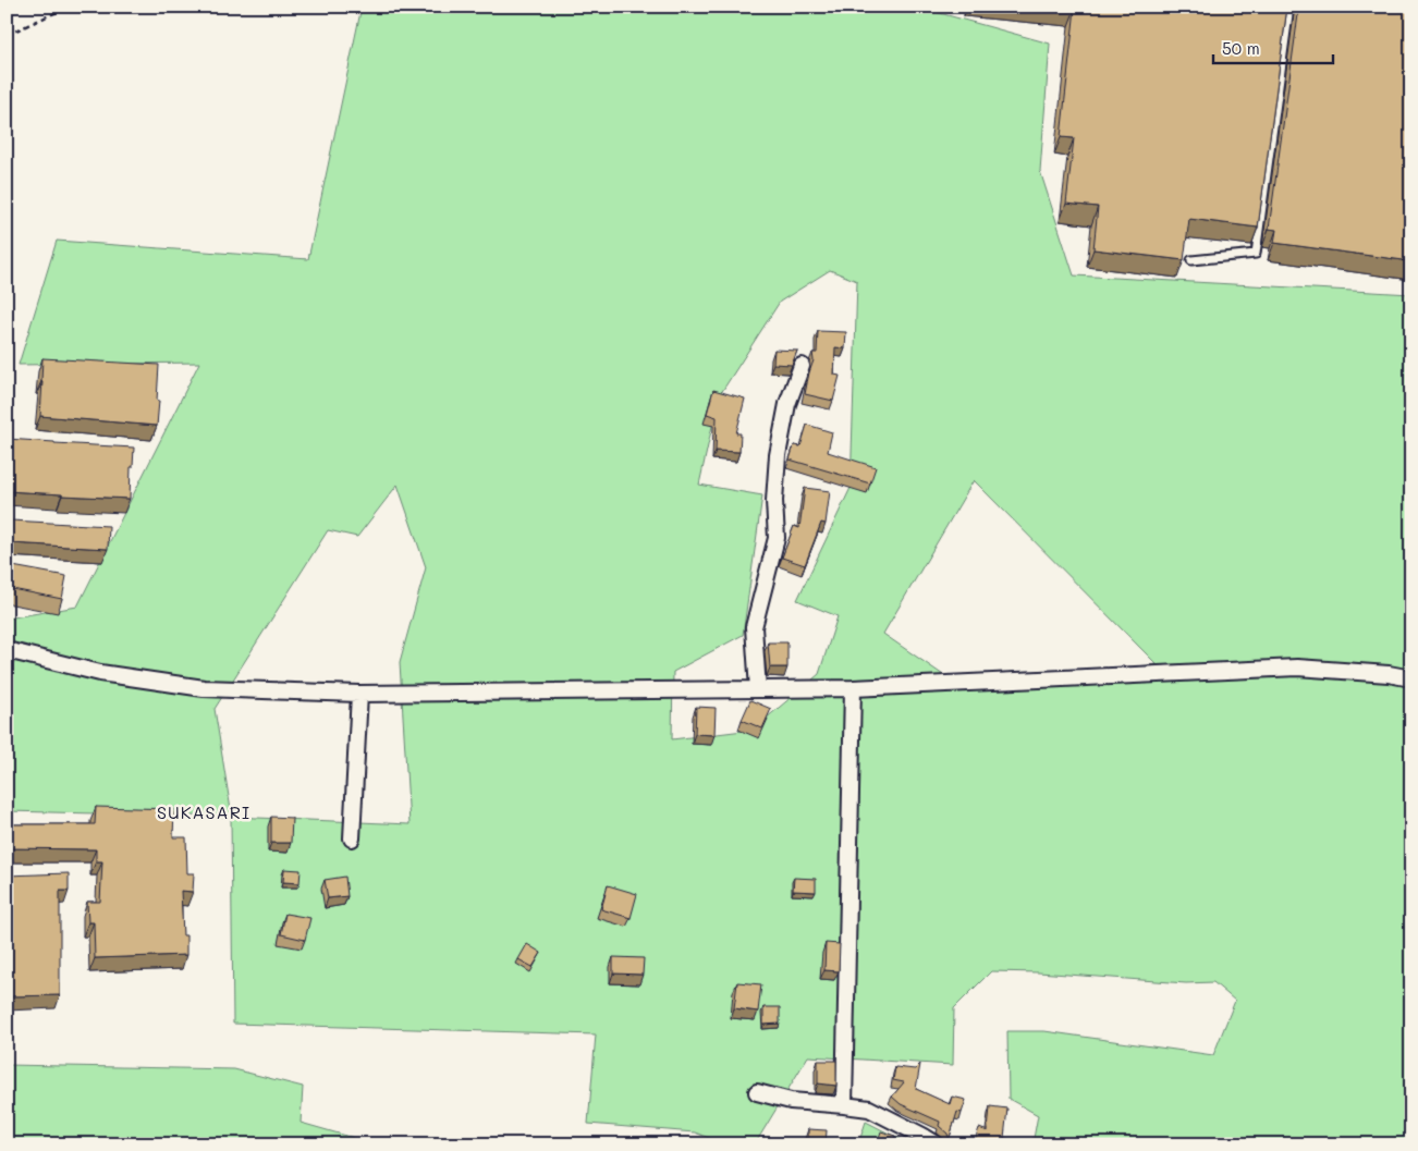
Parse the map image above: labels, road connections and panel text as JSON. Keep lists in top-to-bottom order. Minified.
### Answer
{"districts":["SUKASARI"],"scale_bar":"50 m"}
